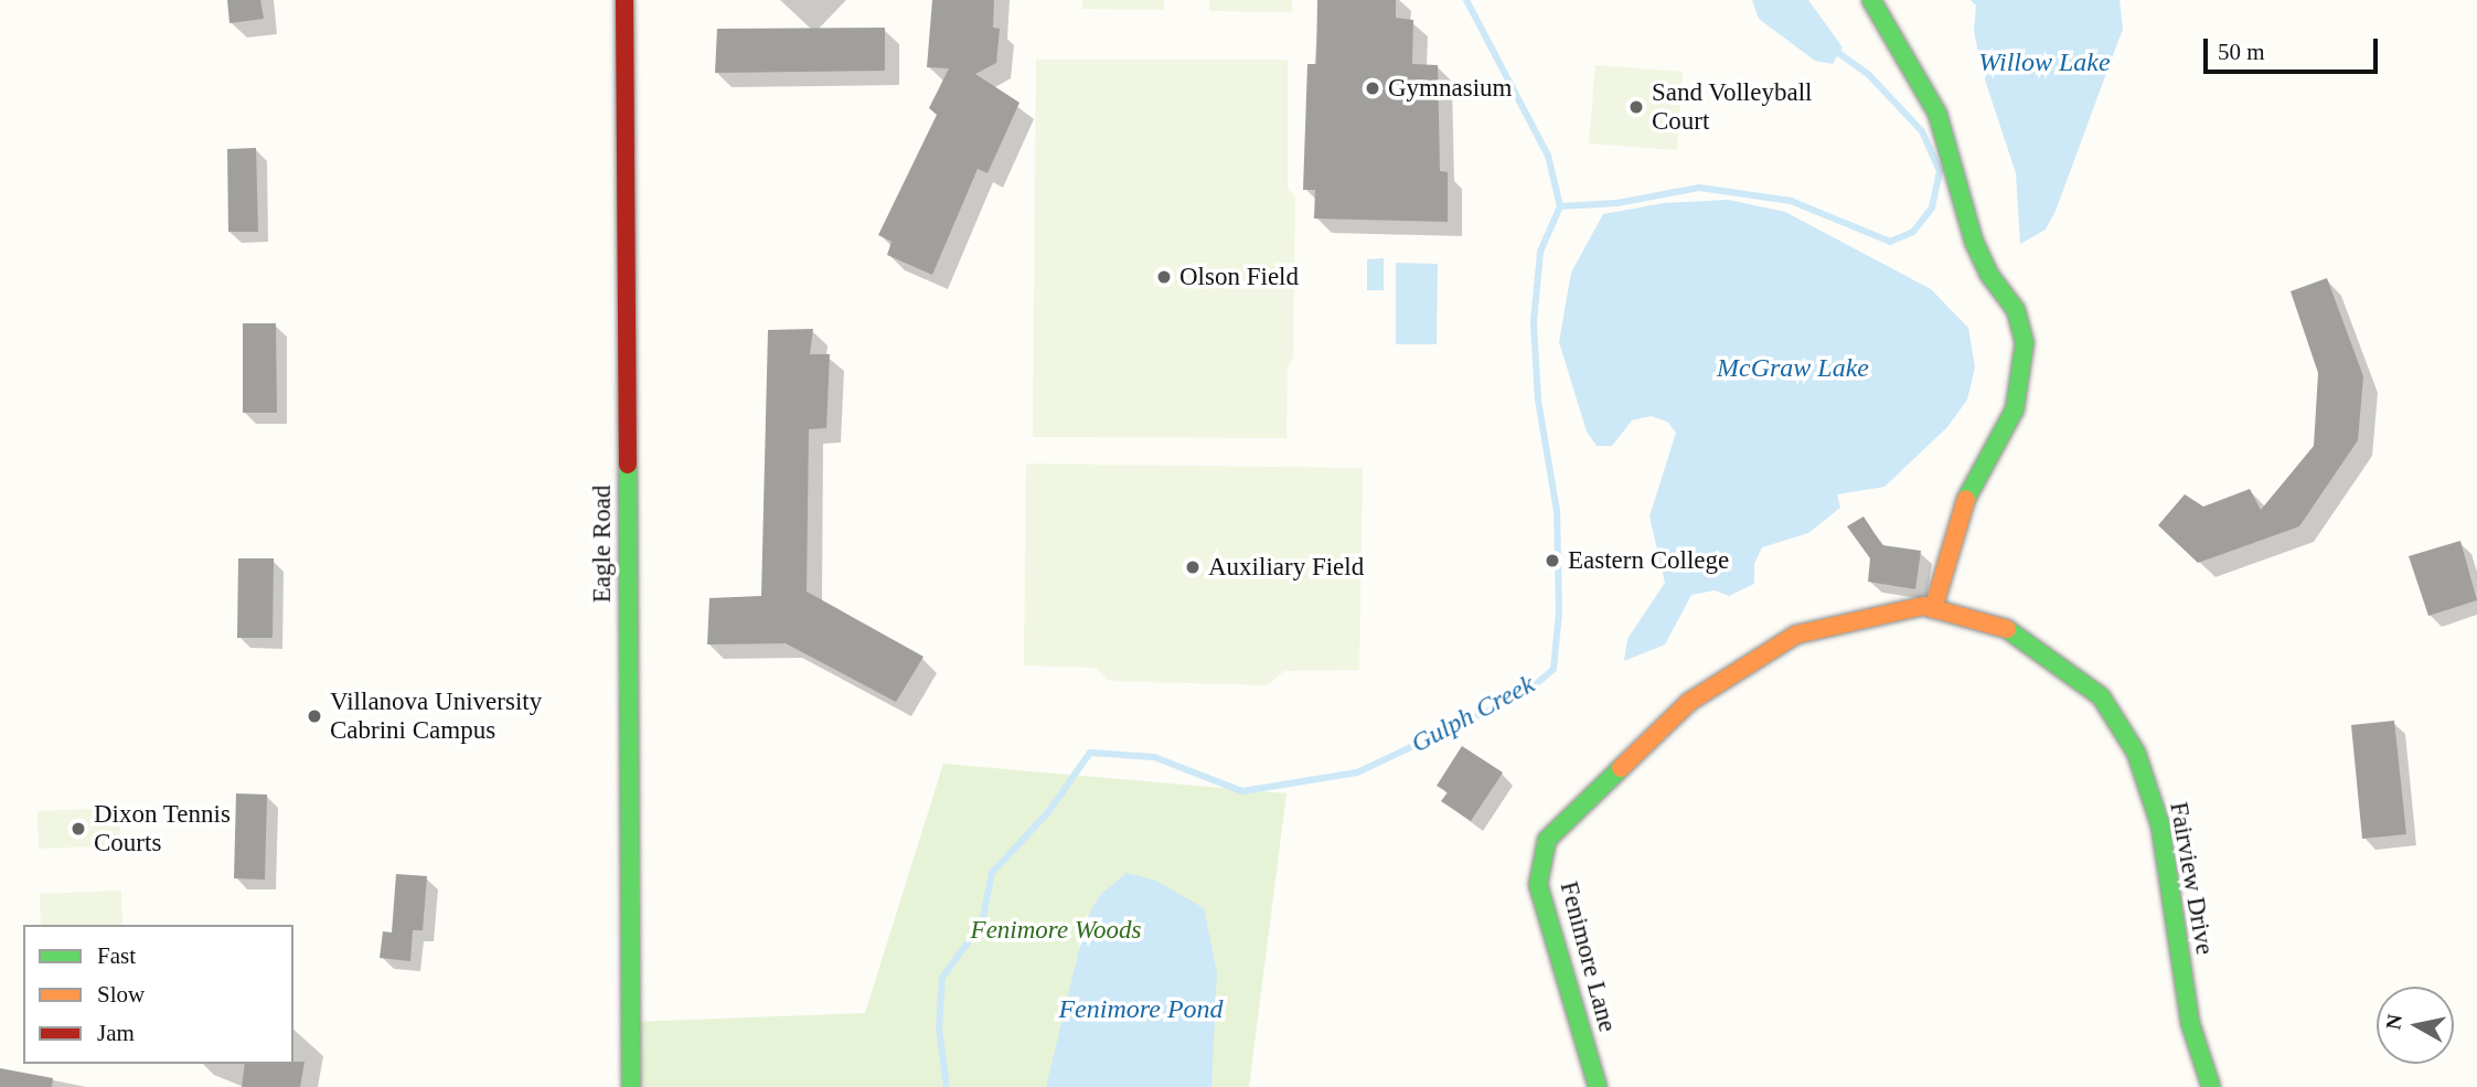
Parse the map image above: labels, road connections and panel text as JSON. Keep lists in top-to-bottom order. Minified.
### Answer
{"streets":{"street":["Eagle Road","Fairview Drive","Fenimore Lane"]},"crossings":[["Fairview Drive","Fenimore Lane"]],"water":["Willow Lake","McGraw Lake","Gulph Creek","Fenimore Pond"],"parks":["Fenimore Woods"],"places":["Gymnasium","Sand Volleyball Court","Olson Field","Eastern College","Auxiliary Field","Villanova University Cabrini Campus","Dixon Tennis Courts"],"legend":["Fast","Slow","Jam"],"scale_bar":"50 m","north":"left"}
